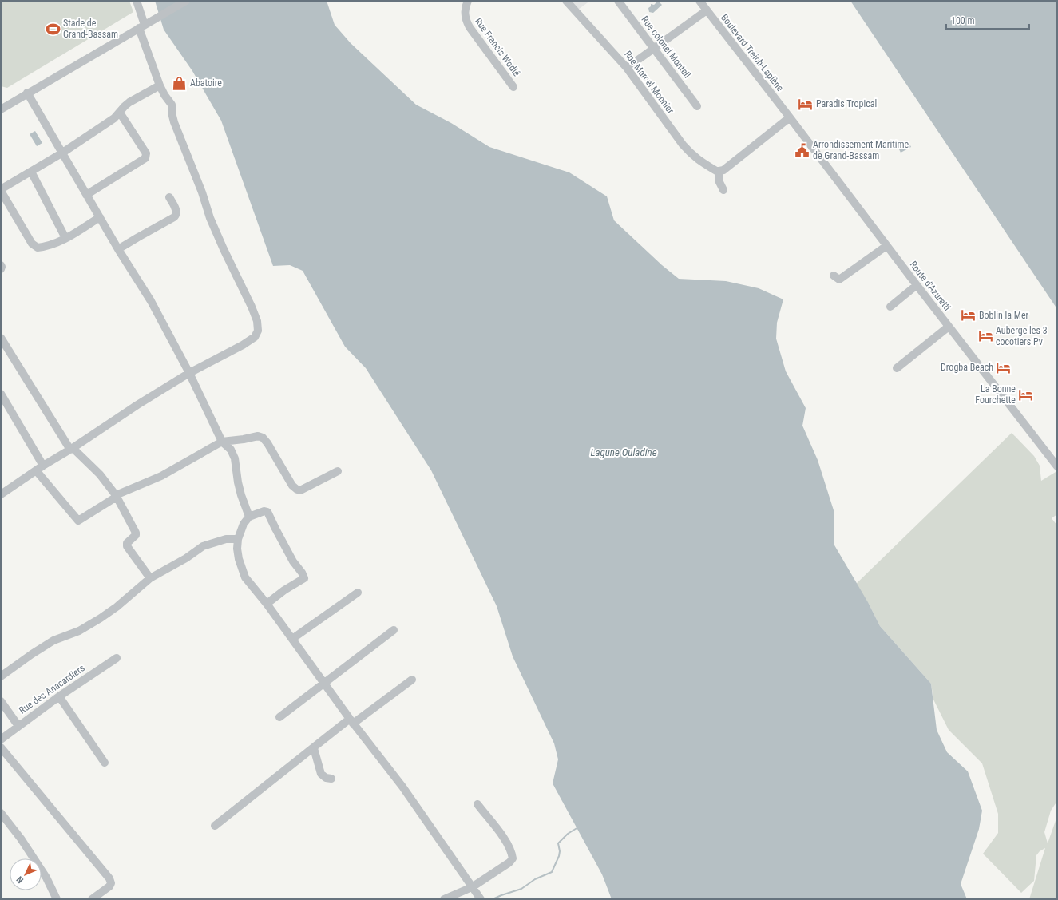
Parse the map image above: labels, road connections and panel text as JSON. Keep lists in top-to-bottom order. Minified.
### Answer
{"streets":{"street":["Rue Francis Wodié","Rue colonel Monteil","Boulevard Treich-Laplène","Rue Marcel Monnier","Route d'Azuretti","Rue des Anacardiers"]},"crossings":[["Boulevard Treich-Laplène","Route d'Azuretti"]],"water":["Lagune Ouladine"],"places":{"sports":["Stade de Grand-Bassam"],"shop":["Abatoire"],"hotel":["Paradis Tropical","Boblin la Mer","Auberge les 3 cocotiers Pv","Drogba Beach","La Bonne Fourchette"],"public building":["Arrondissement Maritime de Grand-Bassam"]},"scale_bar":"100 m","north":"bottom left"}
